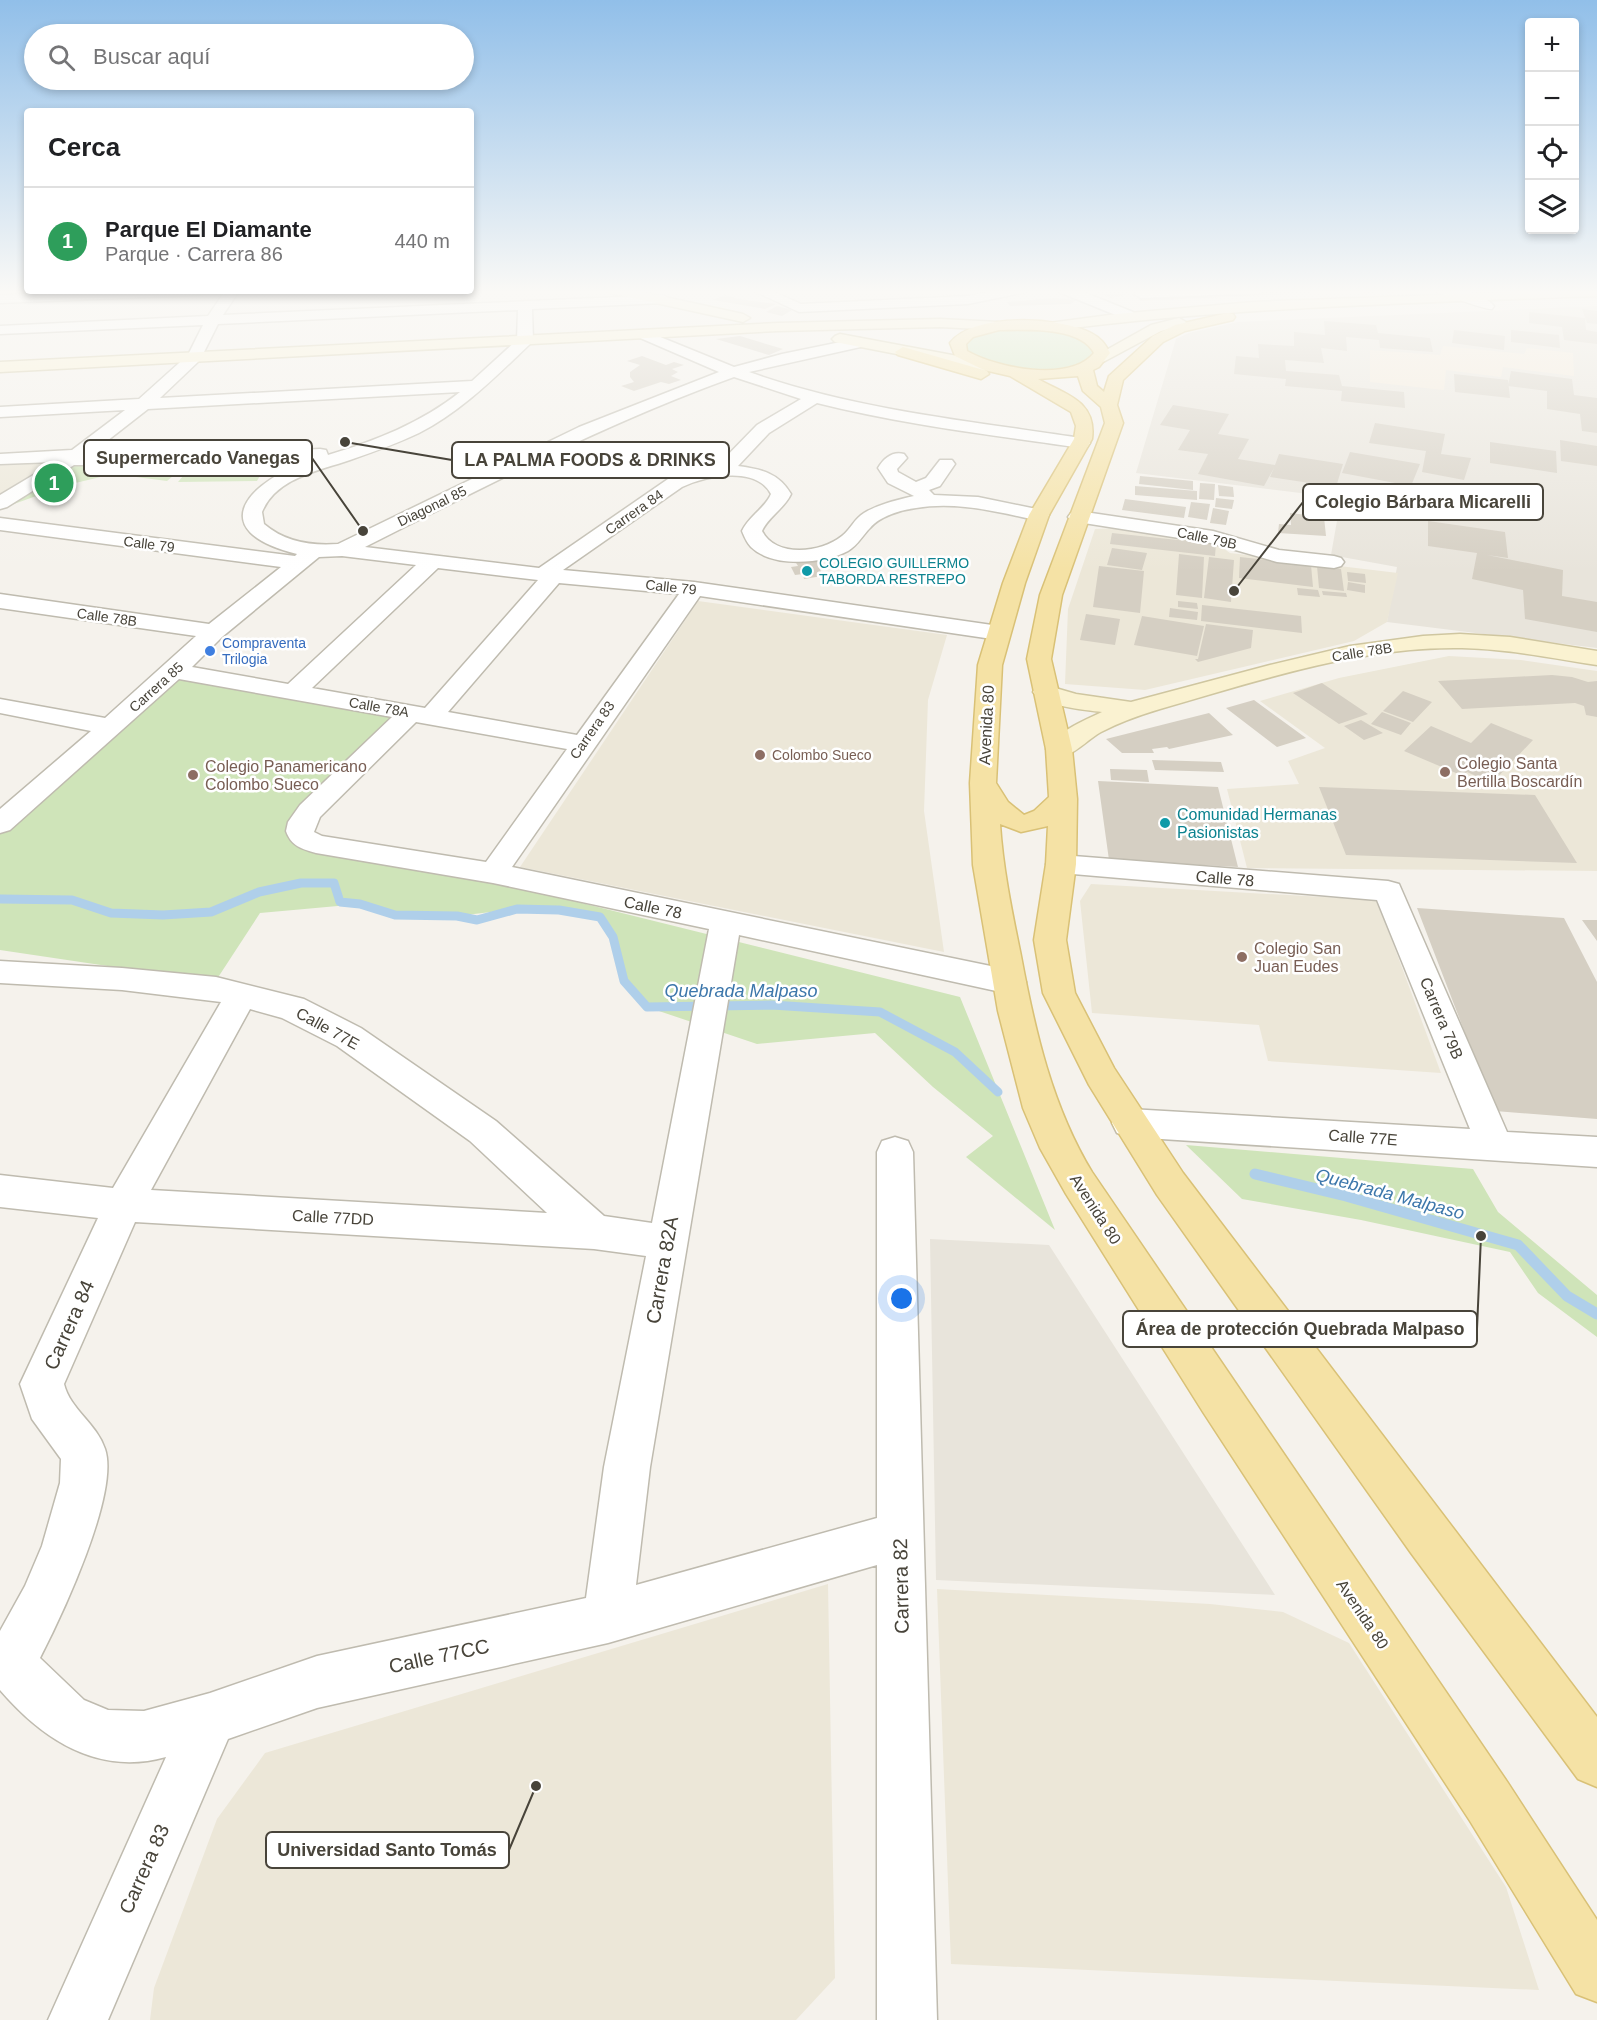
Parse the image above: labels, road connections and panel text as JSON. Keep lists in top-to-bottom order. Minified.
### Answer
{"streets":{"main road":["Avenida 80"],"street":["Diagonal 85","Carrera 84","Calle 79B","Calle 79","Calle 78B","Carrera 85","Calle 78A","Carrera 83","Calle 78","Carrera 79B","Calle 77E","Calle 77DD","Carrera 82A","Carrera 82","Calle 77CC"]},"crossings":[["Diagonal 85","Calle 79"],["Carrera 84","Calle 79"],["Carrera 84","Calle 78A"],["Carrera 84","Calle 78"],["Carrera 84","Calle 77E"],["Carrera 84","Calle 77DD"],["Carrera 84","Calle 77CC"],["Calle 79","Carrera 85"],["Calle 79","Avenida 80"],["Calle 79","Carrera 83"],["Calle 78B","Carrera 85"],["Carrera 85","Calle 78A"],["Calle 78A","Carrera 83"],["Avenida 80","Calle 78"],["Carrera 83","Calle 78"],["Carrera 83","Calle 77CC"],["Calle 78","Carrera 79B"],["Calle 78","Carrera 82A"],["Carrera 79B","Calle 77E"],["Calle 77E","Calle 77DD"],["Calle 77DD","Carrera 82A"],["Carrera 82A","Calle 77CC"],["Carrera 82","Calle 77CC"]],"water":["Quebrada Malpaso"],"places":["LA PALMA FOODS & DRINKS","Supermercado Vanegas","COLEGIO GUILLERMO TABORDA RESTREPO","Colegio Bárbara Micarelli","Compraventa Trilogia","Colombo Sueco","Colegio Santa Bertilla Boscardín","Colegio Panamericano Colombo Sueco","Comunidad Hermanas Pasionistas","Colegio San Juan Eudes","Área de protección Quebrada Malpaso","Universidad Santo Tomás"],"page":{"map_buttons":["+","−"],"search":"Buscar aquí","heading":"Cerca","list":[{"mark":"1","name":"Parque El Diamante","note":"Parque · Carrera 86","value":"440 m"}],"pins":"1"}}
